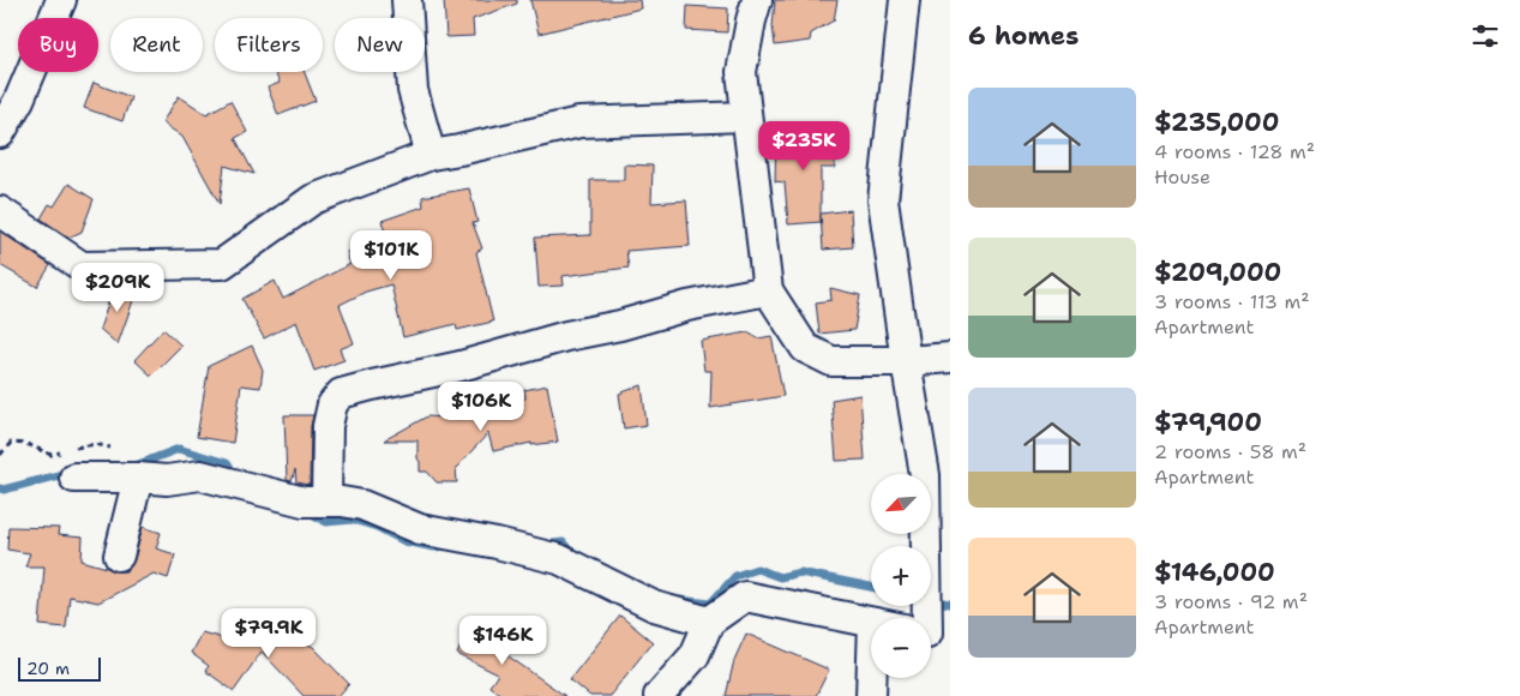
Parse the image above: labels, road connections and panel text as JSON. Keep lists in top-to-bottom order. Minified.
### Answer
{"scale_bar":"20 m","north":"bottom left","page":{"heading":"6 homes","chip":["Buy","Rent","Filters","New"],"list":[{"name":"$235,000","note":"4 rooms · 128 m² · House"},{"name":"$209,000","note":"3 rooms · 113 m² · Apartment"},{"name":"$79,900","note":"2 rooms · 58 m² · Apartment"},{"name":"$146,000","note":"3 rooms · 92 m² · Apartment"}],"price":["$235K","$101K","$209K","$106K","$79.9K","$146K"],"map_buttons":["+","−"],"scale":"20 m"}}
